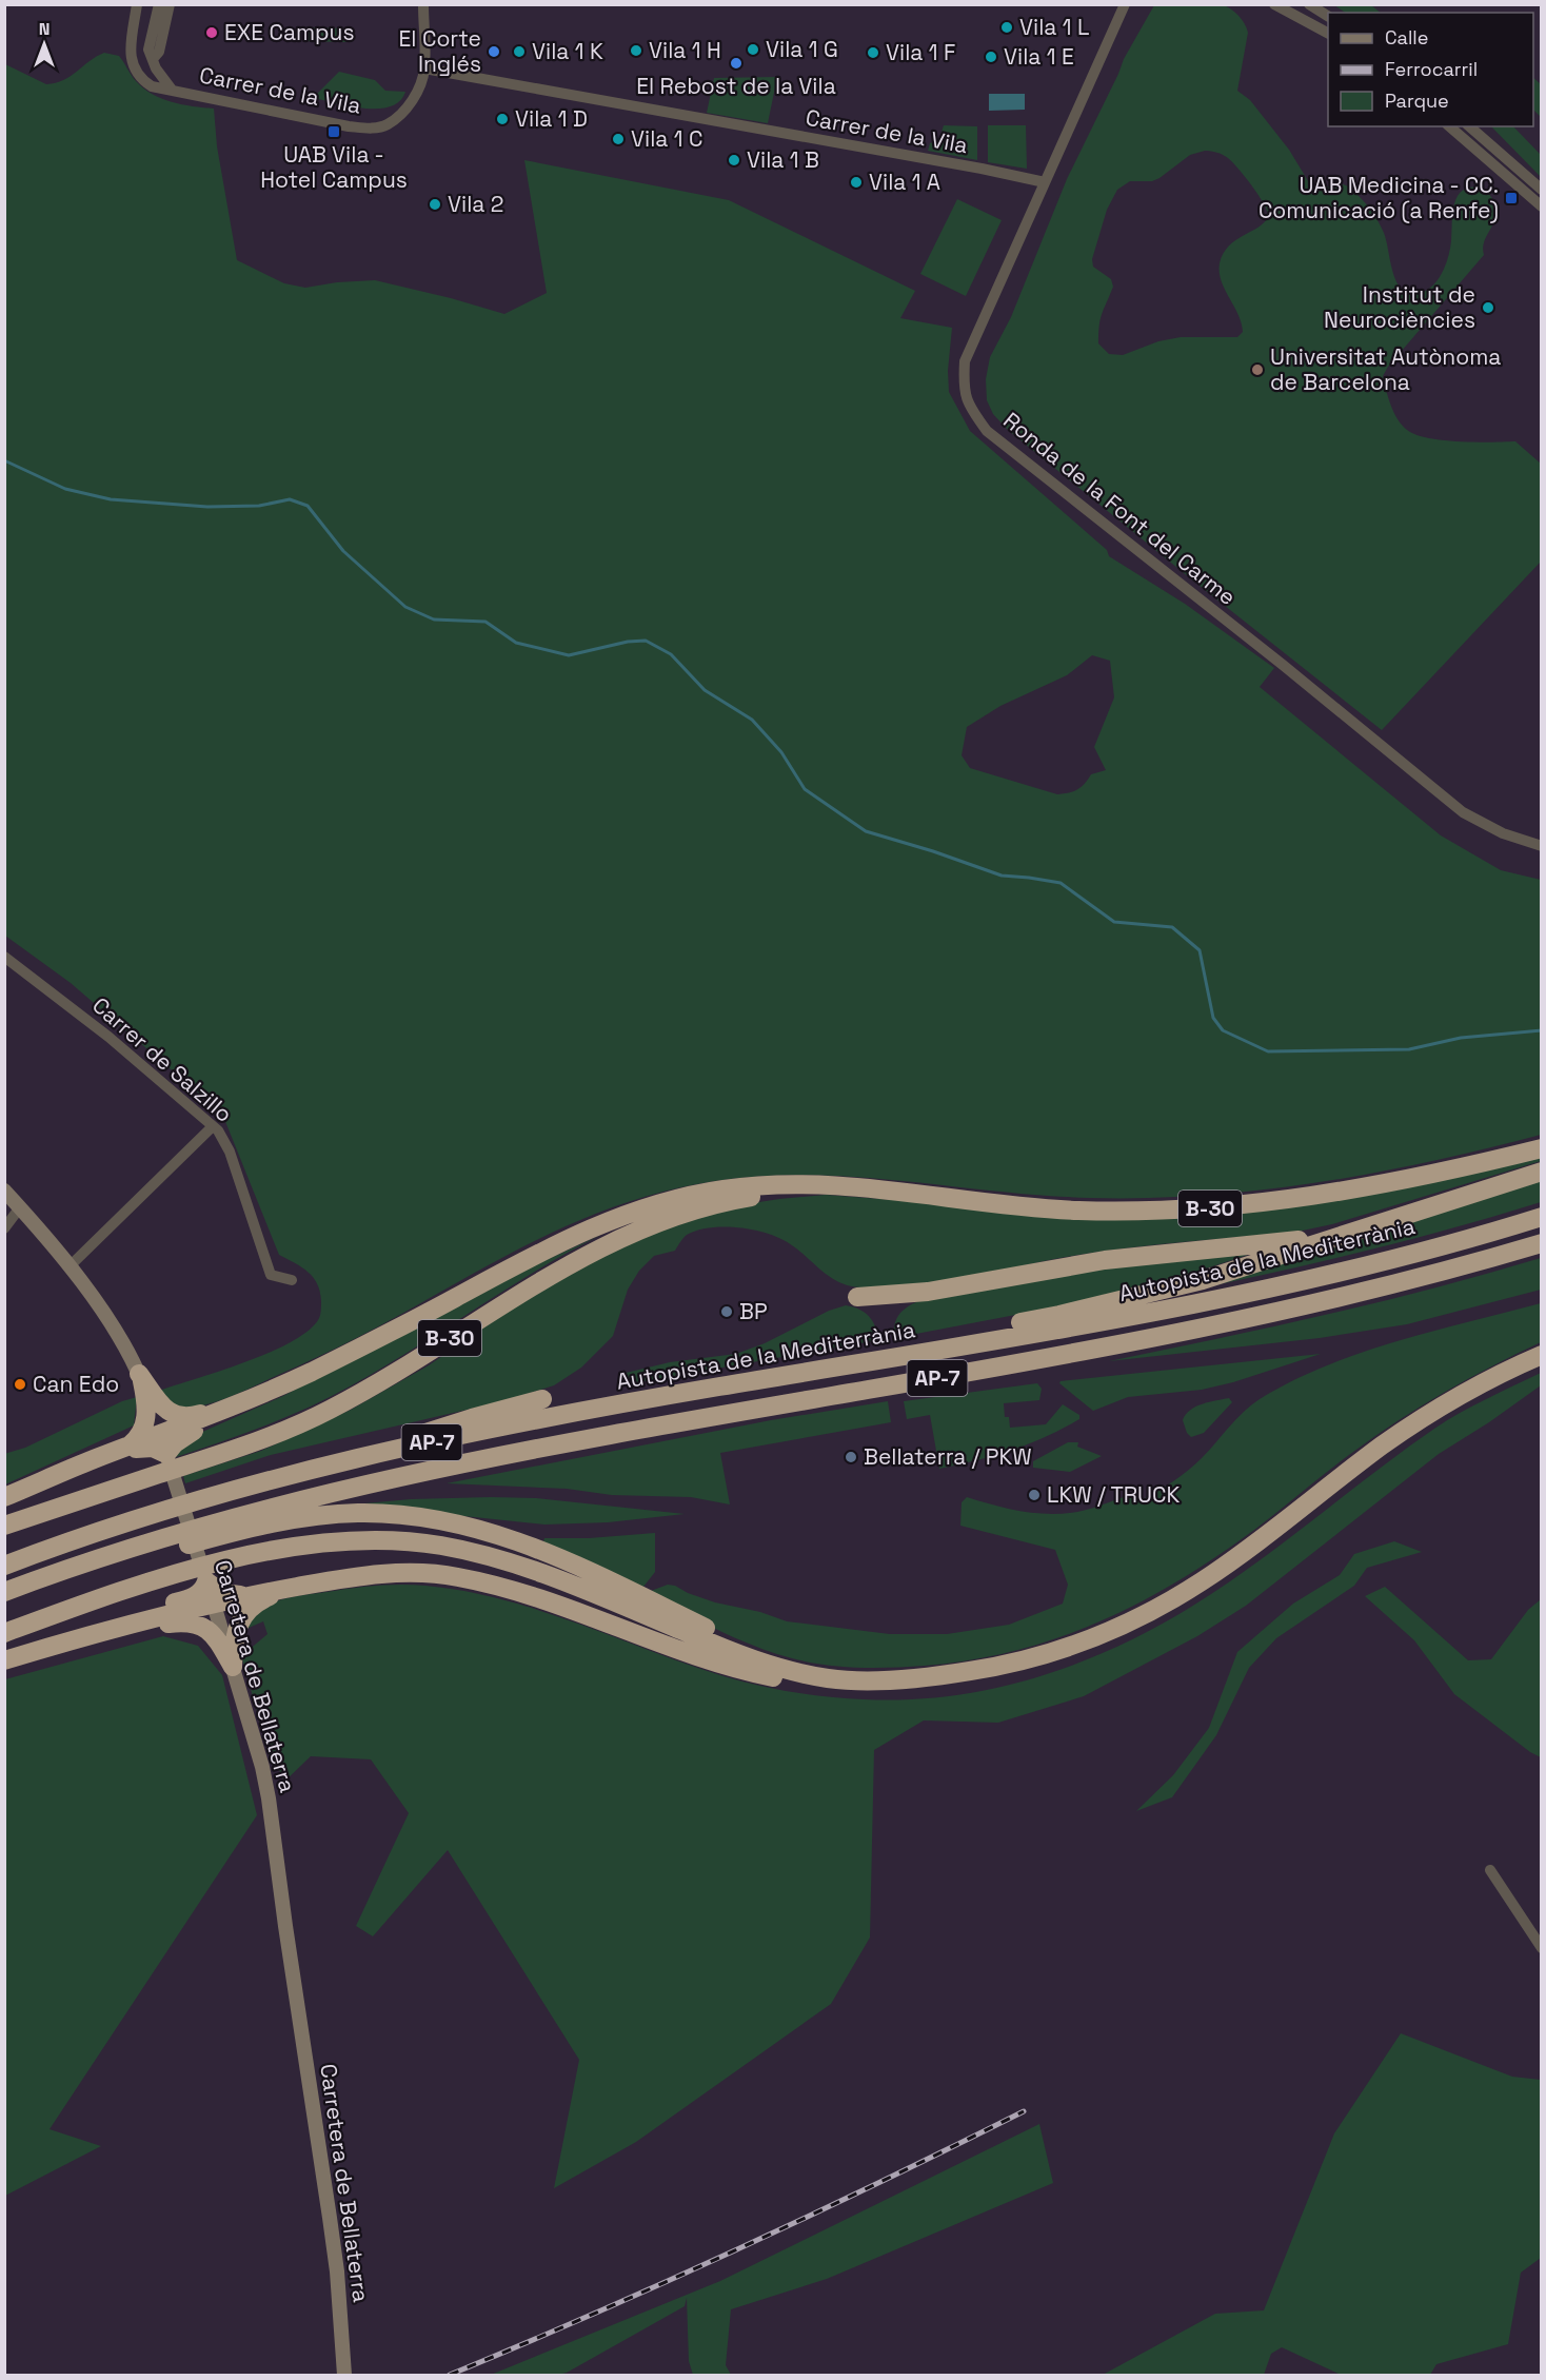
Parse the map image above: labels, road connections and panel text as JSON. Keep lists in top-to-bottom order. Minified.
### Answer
{"streets":{"highway":["B-30","Autopista de la Mediterrània","AP-7"],"street":["Carrer de la Vila","Ronda de la Font del Carme","Carrer de Salzillo","Carretera de Bellaterra"]},"crossings":[["Carrer de la Vila","Ronda de la Font del Carme"]],"places":{"other":["Vila 1 L","EXE Campus","Vila 1 G","Vila 1 H","El Corte Inglés","Vila 1 K","Vila 1 F","Vila 1 E","El Rebost de la Vila","Vila 1 D","Vila 1 C","Vila 1 B","Vila 1 A","Vila 2","Institut de Neurociències","Universitat Autònoma de Barcelona","BP","Can Edo","Bellaterra / PKW","LKW / TRUCK"],"transit":["UAB Vila - Hotel Campus","UAB Medicina - CC. Comunicació (a Renfe)"]},"legend":["Calle","Ferrocarril","Parque"],"north":"top"}
